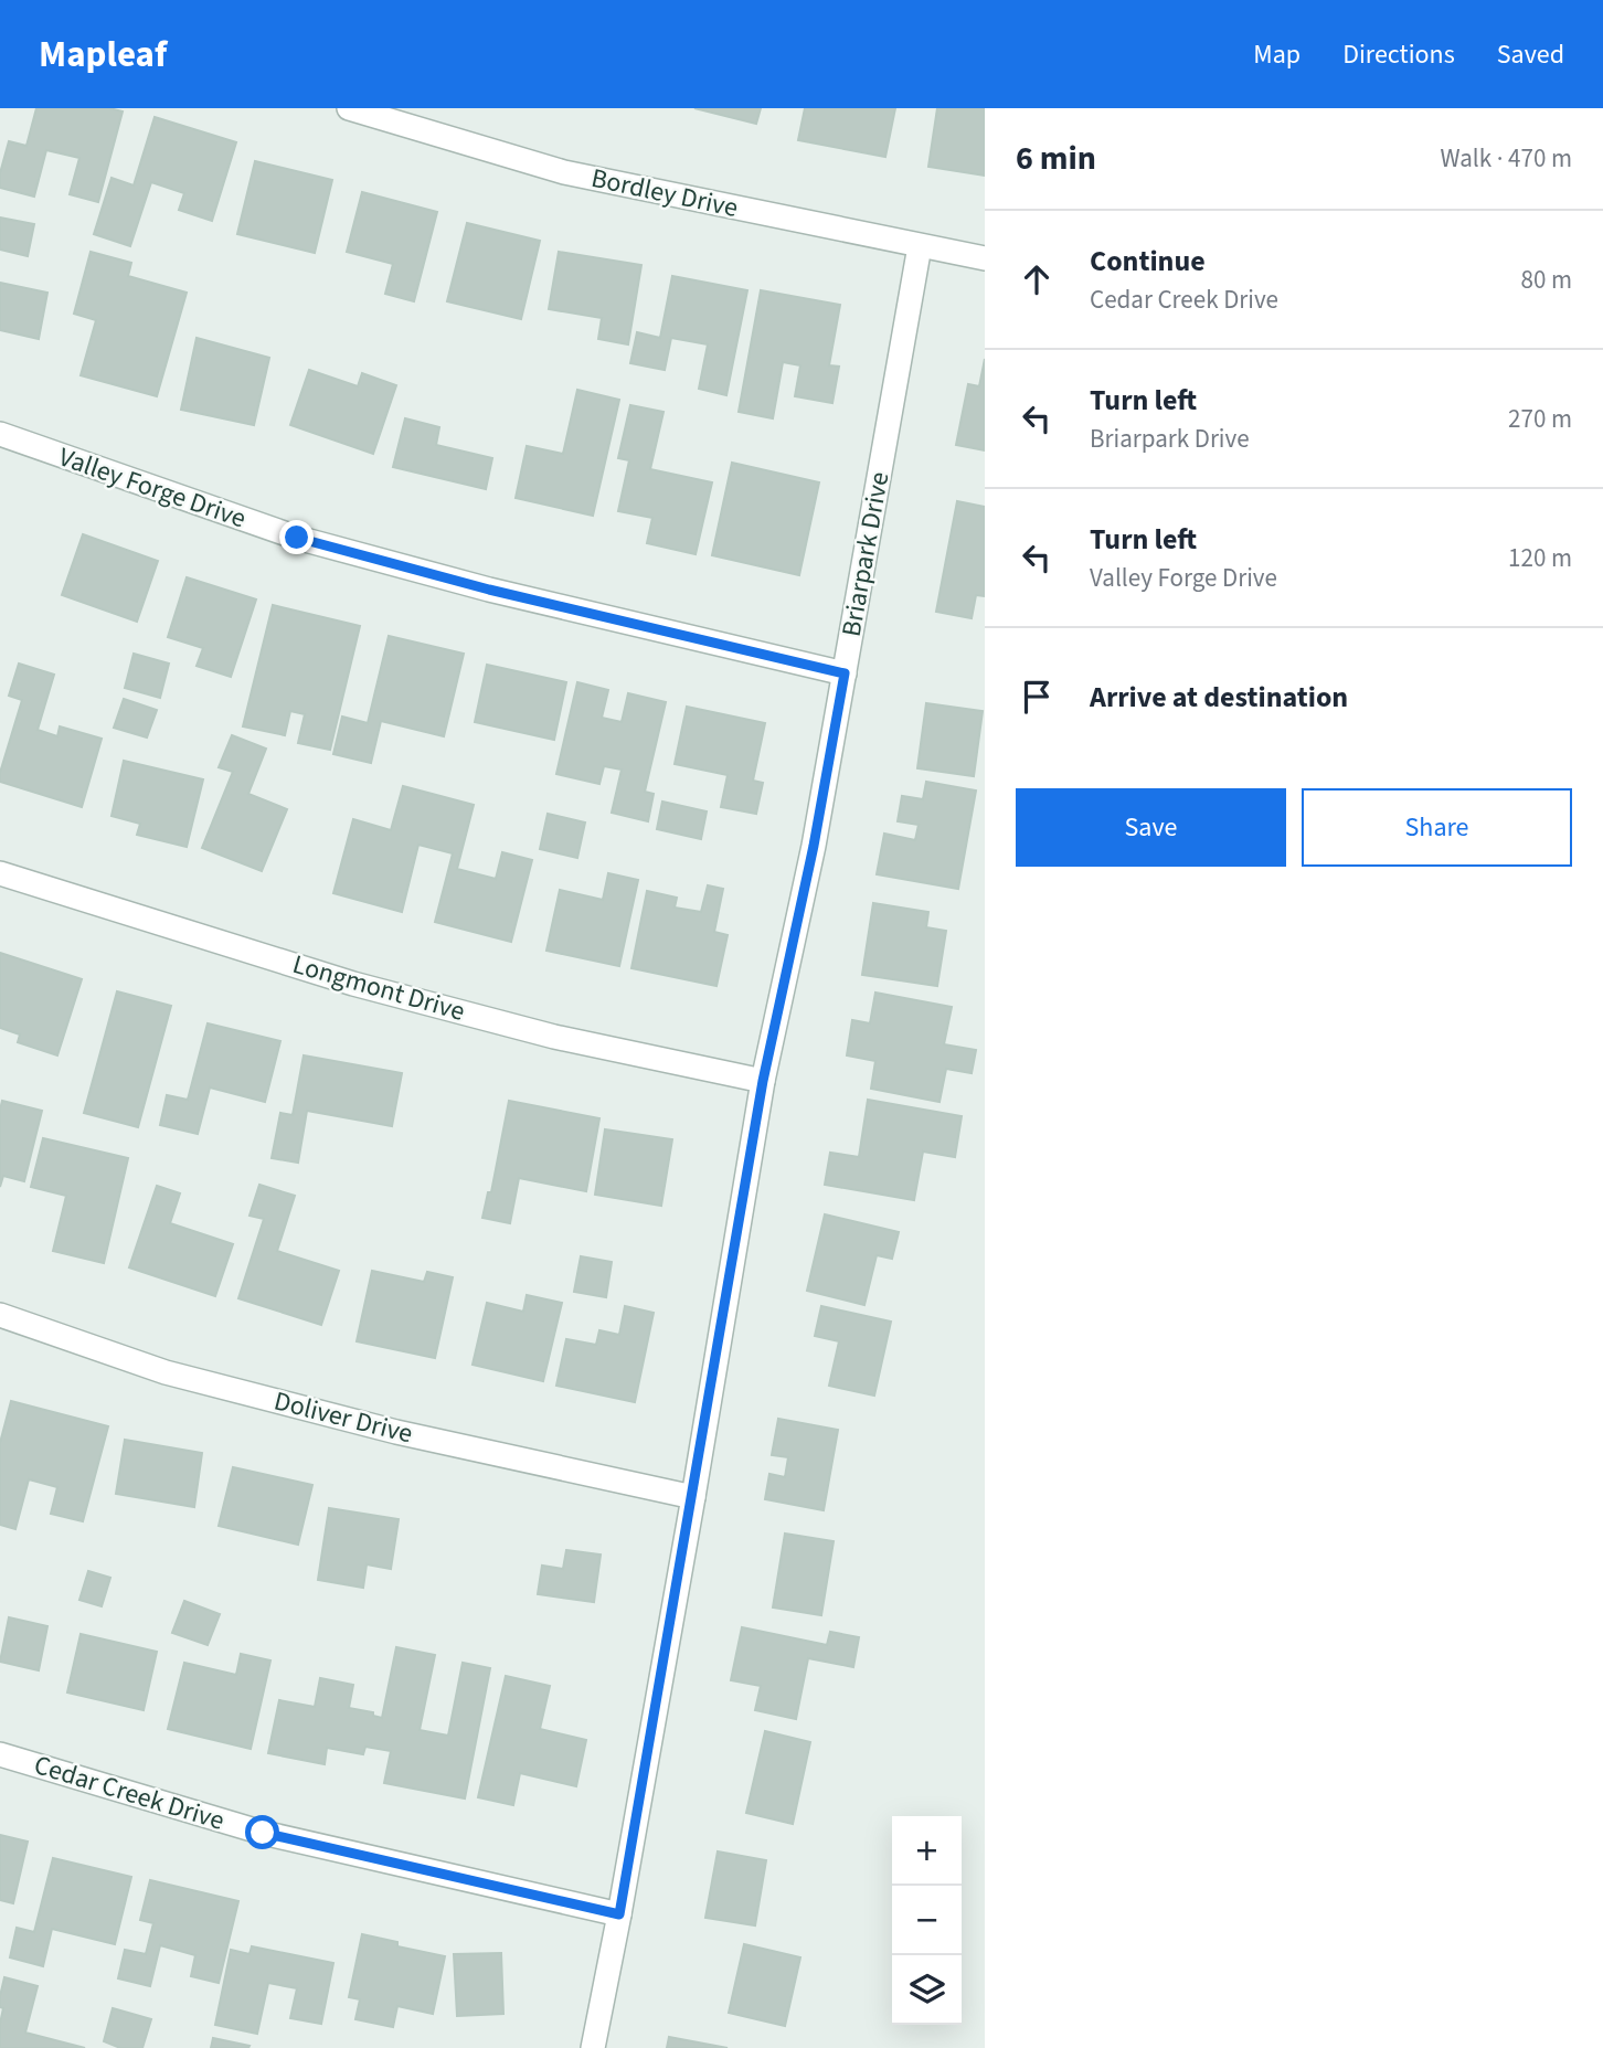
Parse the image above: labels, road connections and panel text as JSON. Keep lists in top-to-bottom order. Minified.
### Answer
{"streets":{"street":["Bordley Drive","Valley Forge Drive","Briarpark Drive","Longmont Drive","Doliver Drive","Cedar Creek Drive"]},"crossings":[["Bordley Drive","Briarpark Drive"],["Valley Forge Drive","Briarpark Drive"],["Briarpark Drive","Longmont Drive"],["Briarpark Drive","Doliver Drive"],["Briarpark Drive","Cedar Creek Drive"]],"page":{"header":"Mapleaf","nav":["Map","Directions","Saved"],"heading":["6 min","Walk · 470 m"],"list":[["Continue","Cedar Creek Drive","80 m"],["Turn left","Briarpark Drive","270 m"],["Turn left","Valley Forge Drive","120 m"],"Arrive at destination"],"buttons":["Save","Share"],"map_buttons":["+","−"]}}
